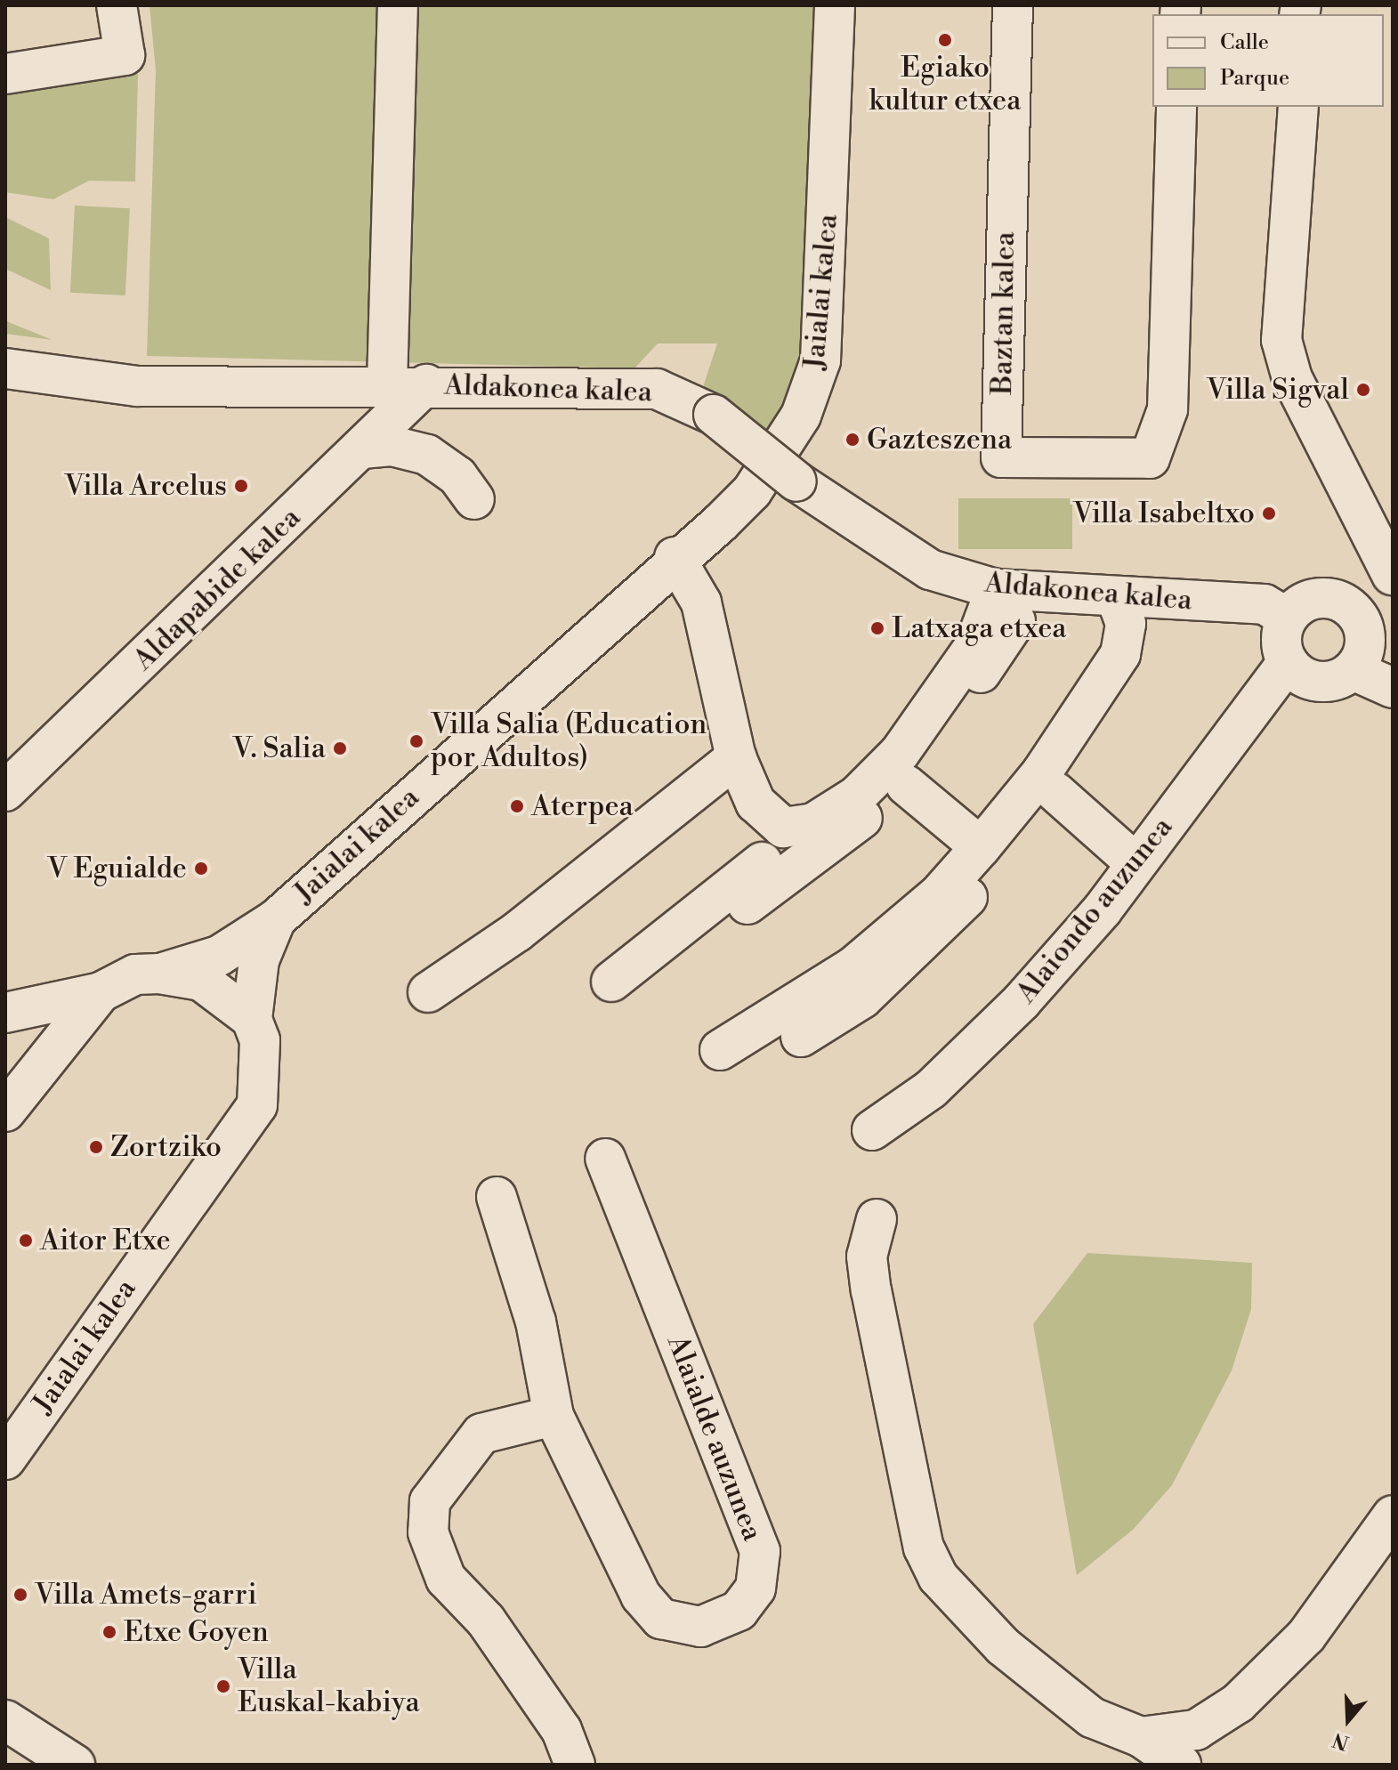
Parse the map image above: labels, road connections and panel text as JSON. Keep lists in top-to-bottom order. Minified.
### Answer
{"streets":{"street":["Jaialai kalea","Baztan kalea","Aldakonea kalea","Aldapabide kalea","Alaiondo auzunea","Alaialde auzunea"]},"crossings":[["Aldakonea kalea","Aldapabide kalea"],["Aldakonea kalea","Alaiondo auzunea"]],"places":["Egiako kultur etxea","Villa Sigval","Gazteszena","Villa Arcelus","Villa Isabeltxo","Latxaga etxea","Villa Salia (Education por Adultos)","V. Salia","Aterpea","V Eguialde","Zortziko","Aitor Etxe","Villa Amets-garri","Etxe Goyen","Villa Euskal-kabiya"],"legend":["Calle","Parque"],"north":"bottom"}
